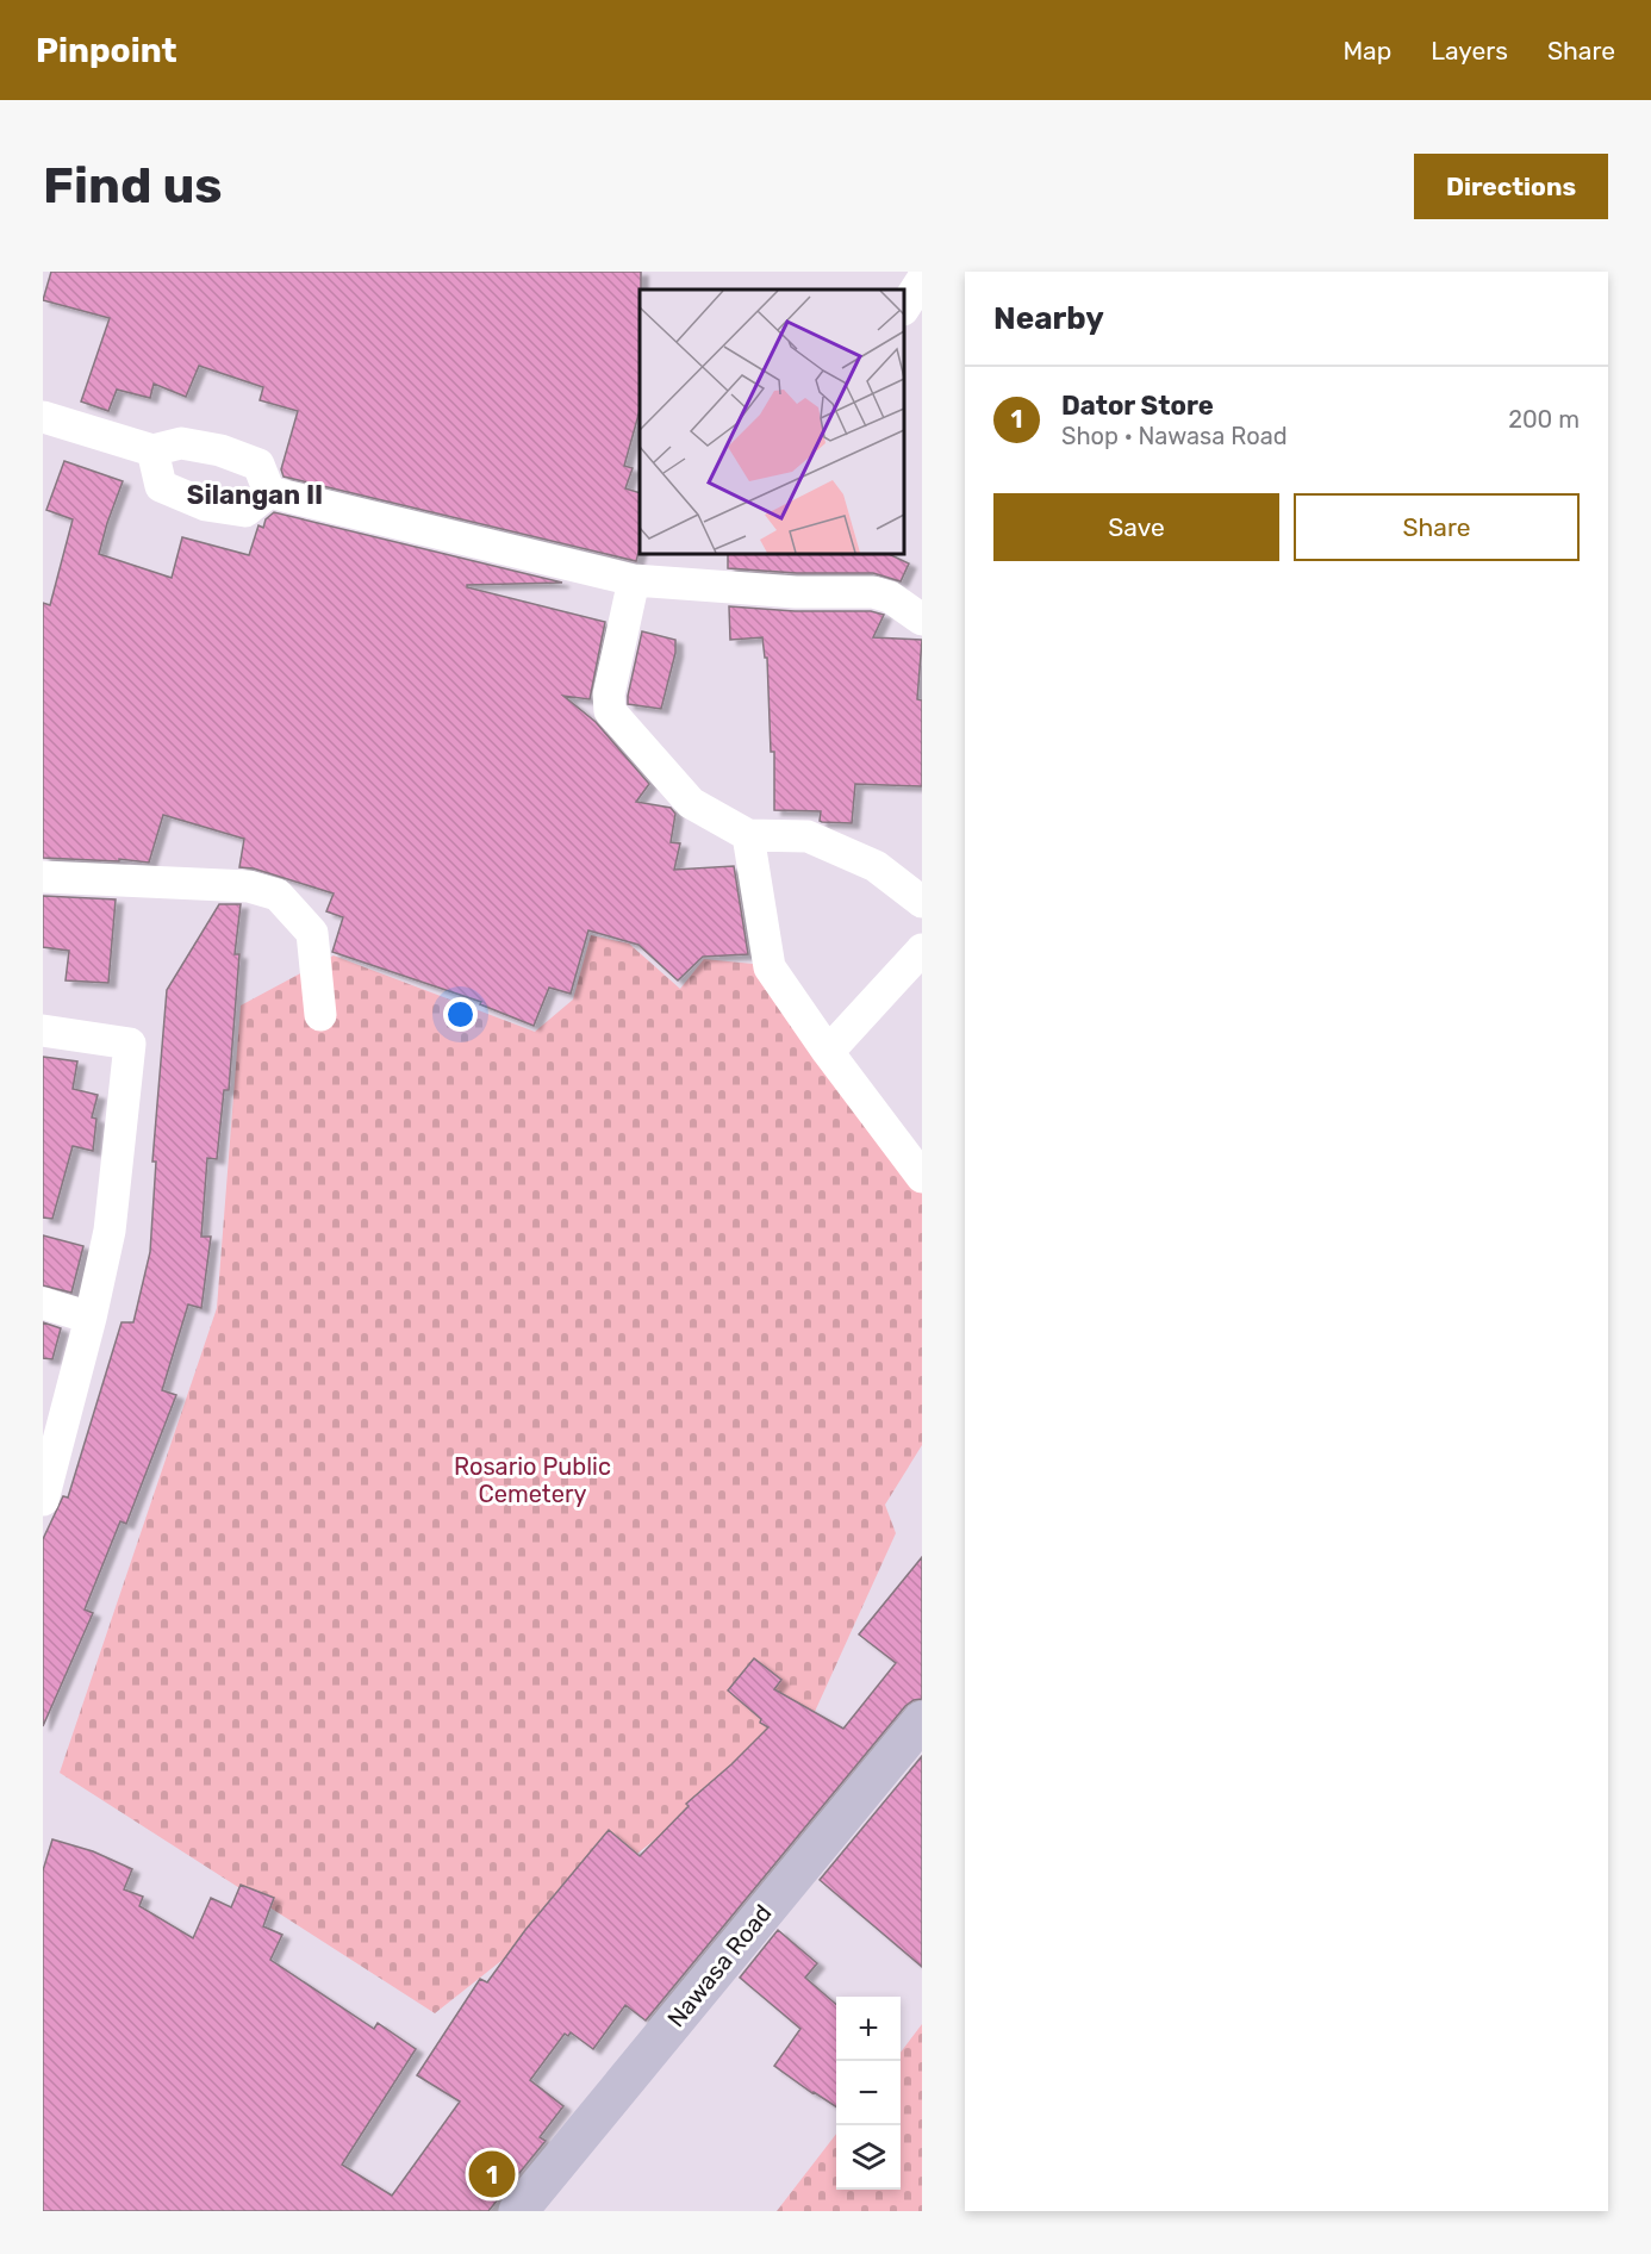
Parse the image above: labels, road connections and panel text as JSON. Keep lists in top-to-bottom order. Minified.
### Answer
{"streets":{"street":["Nawasa Road"]},"districts":["Silangan II"],"parks":["Rosario Public Cemetery"],"page":{"header":"Pinpoint","nav":["Map","Layers","Share"],"buttons":["Directions",["Save","Share"]],"title":"Find us","heading":"Nearby","list":[{"mark":"1","name":"Dator Store","note":"Shop · Nawasa Road","value":"200 m"}],"map_buttons":["+","−"],"pins":"1"}}
